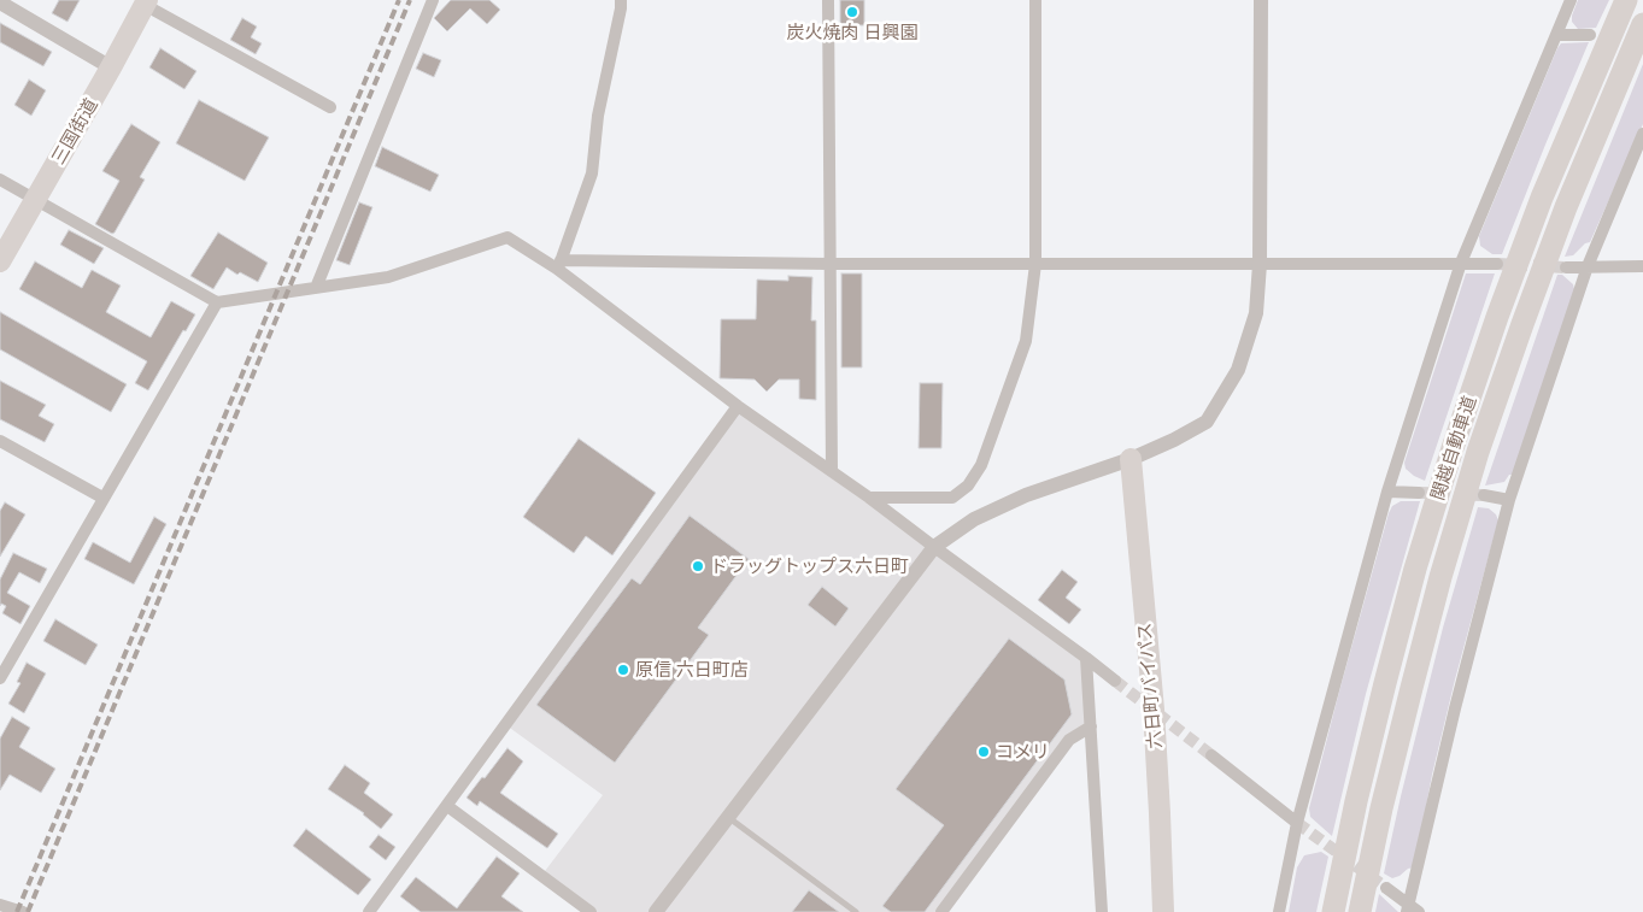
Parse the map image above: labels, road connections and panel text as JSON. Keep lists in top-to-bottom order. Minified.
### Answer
{"streets":{"highway":["三国街道","関越自動車道","六日町バイパス"]},"places":["炭火焼肉 日興園","ドラッグトップス六日町","原信 六日町店","コメリ"]}
